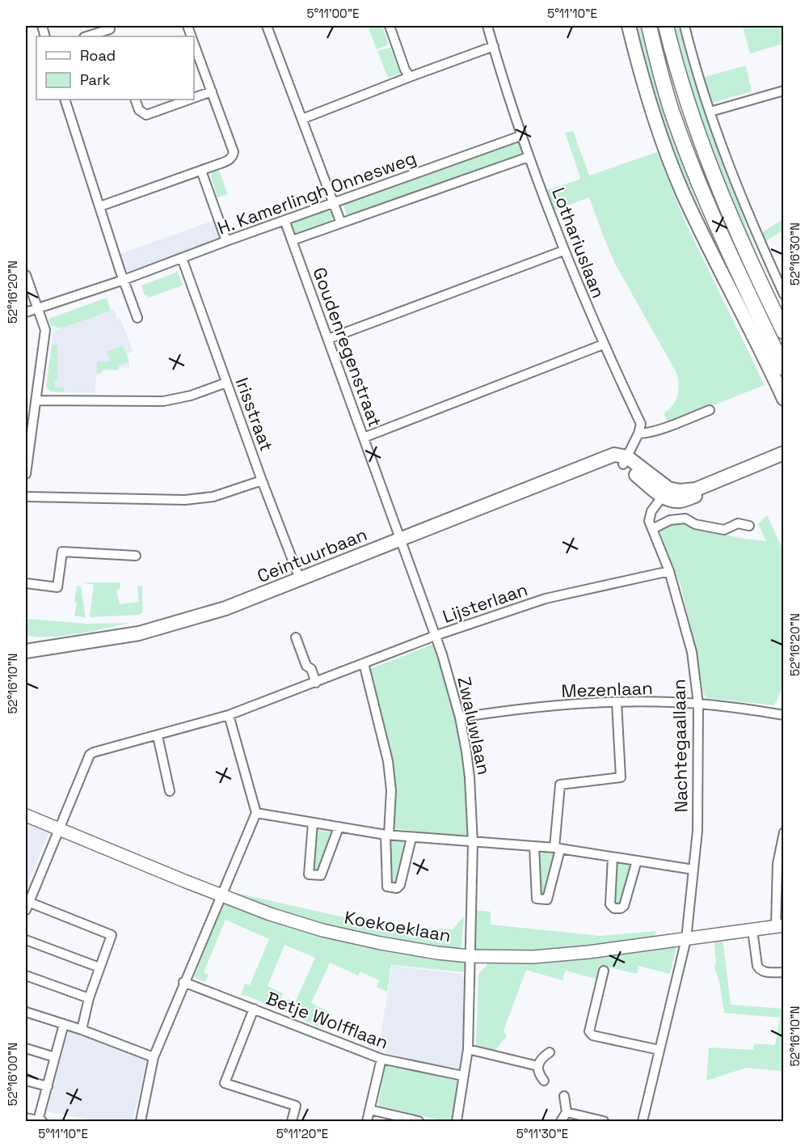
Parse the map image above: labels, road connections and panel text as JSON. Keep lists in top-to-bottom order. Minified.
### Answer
{"streets":{"main road":["Ceintuurbaan"],"street":["H. Kamerlingh Onnesweg","Lothariuslaan","Goudenregenstraat","Irisstraat","Lijsterlaan","Mezenlaan","Zwaluwlaan","Nachtegaallaan","Koekoeklaan","Betje Wolfflaan"]},"crossings":[["H. Kamerlingh Onnesweg","Lothariuslaan"],["H. Kamerlingh Onnesweg","Goudenregenstraat"],["H. Kamerlingh Onnesweg","Irisstraat"],["Goudenregenstraat","Ceintuurbaan"],["Goudenregenstraat","Zwaluwlaan"],["Irisstraat","Ceintuurbaan"],["Ceintuurbaan","Zwaluwlaan"],["Ceintuurbaan","Nachtegaallaan"],["Lijsterlaan","Zwaluwlaan"],["Lijsterlaan","Nachtegaallaan"],["Lijsterlaan","Koekoeklaan"],["Mezenlaan","Zwaluwlaan"],["Mezenlaan","Nachtegaallaan"],["Zwaluwlaan","Koekoeklaan"],["Zwaluwlaan","Betje Wolfflaan"],["Nachtegaallaan","Koekoeklaan"]],"legend":["Road","Park"],"coordinates":["5°11'00\"E","5°11'10\"E","52°16'30\"N","52°16'20\"N","52°16'10\"N","52°16'00\"N","5°11'20\"E","5°11'30\"E"]}
